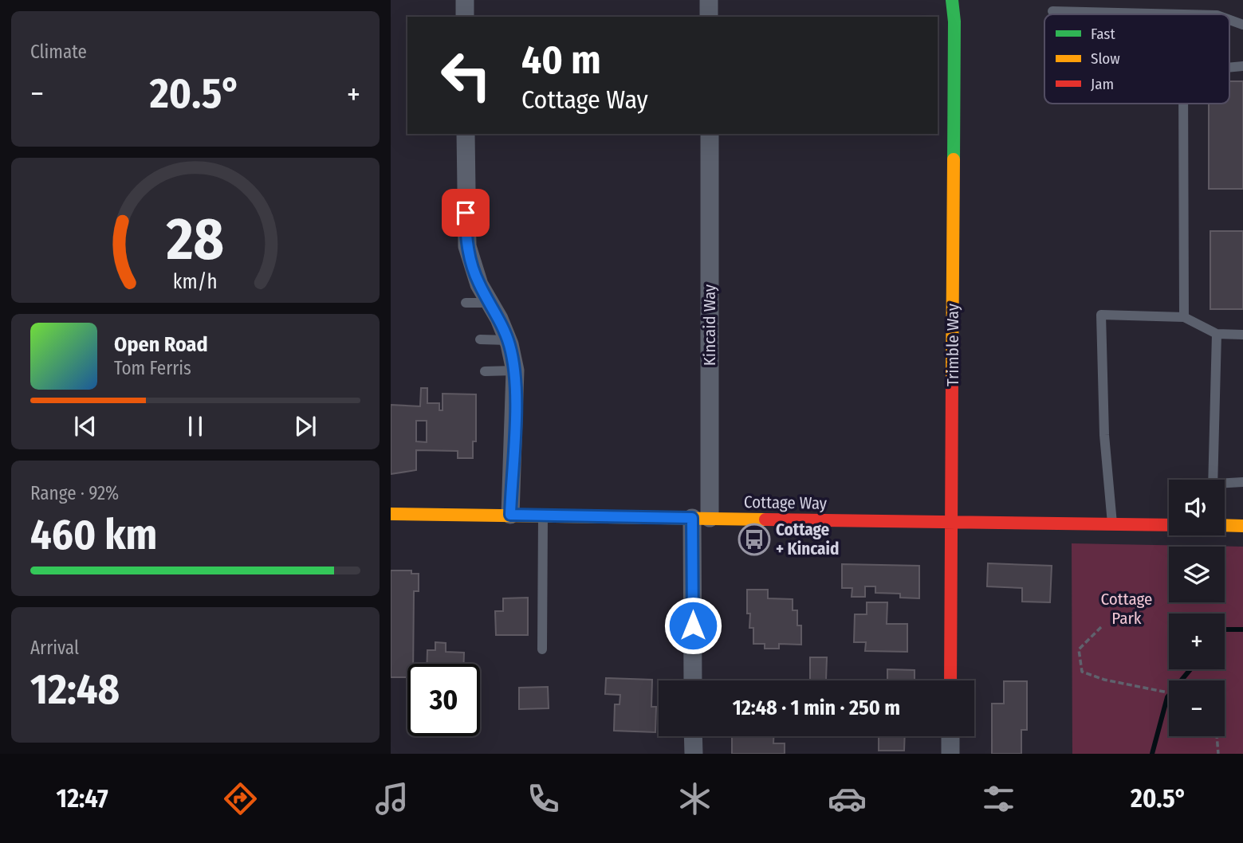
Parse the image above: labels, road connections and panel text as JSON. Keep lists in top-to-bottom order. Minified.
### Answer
{"streets":{"street":["Kincaid Way","Trimble Way","Cottage Way"]},"crossings":[["Kincaid Way","Cottage Way"],["Trimble Way","Cottage Way"]],"parks":["Cottage Park"],"places":{"bus stop":["Cottage + Kincaid"]},"legend":["Fast","Slow","Jam"],"page":{"tile":["Climate",["Range · 92%","460 km"],["Arrival","12:48"]],"turn":["40 m","Cottage Way"],"heat":["−","20.5°","+"],"song":["Open Road","Tom Ferris"],"map_buttons":["+","−"],"limit":"30","trip":"12:48 · 1 min · 250 m","tabs":["12:47","20.5°"],"gauge":["28","km/h"]}}
